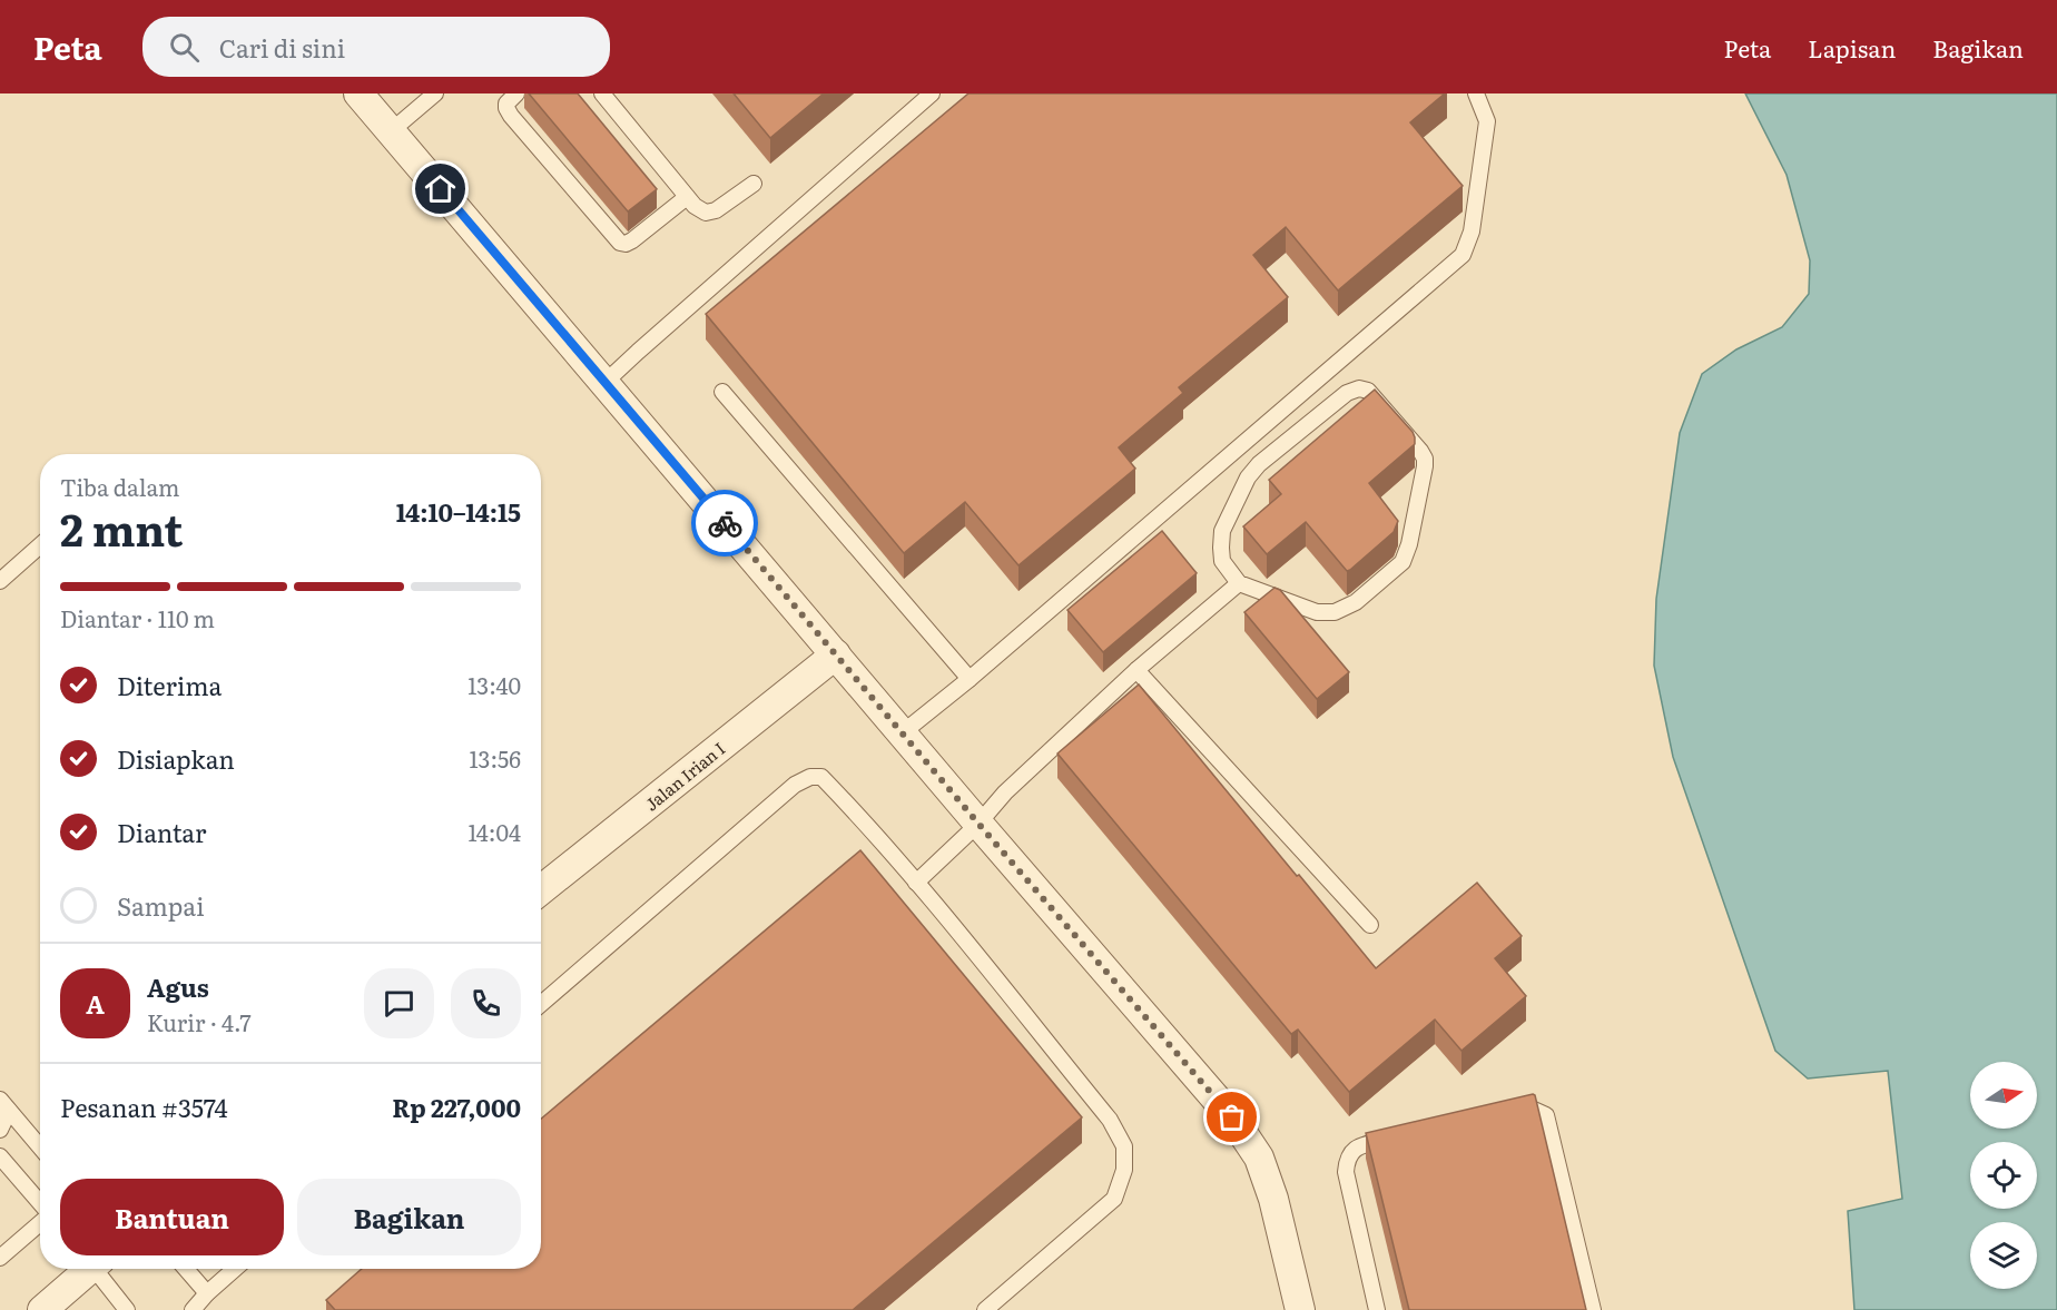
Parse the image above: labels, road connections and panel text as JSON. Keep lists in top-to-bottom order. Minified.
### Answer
{"streets":{"street":["Jalan Irian I"]},"north":"right","page":{"header":"Peta","search":"Cari di sini","nav":["Peta","Lapisan","Bagikan"],"heading":["2 mnt","Tiba dalam","14:10–14:15"],"panel":["Agus","Kurir · 4.7","Pesanan #3574","Rp 227,000"],"bar":"Diantar · 110 m","list":[["Diterima","13:40"],["Disiapkan","13:56"],["Diantar","14:04"],"Sampai"],"round":"A","buttons":["Bantuan","Bagikan"]}}
